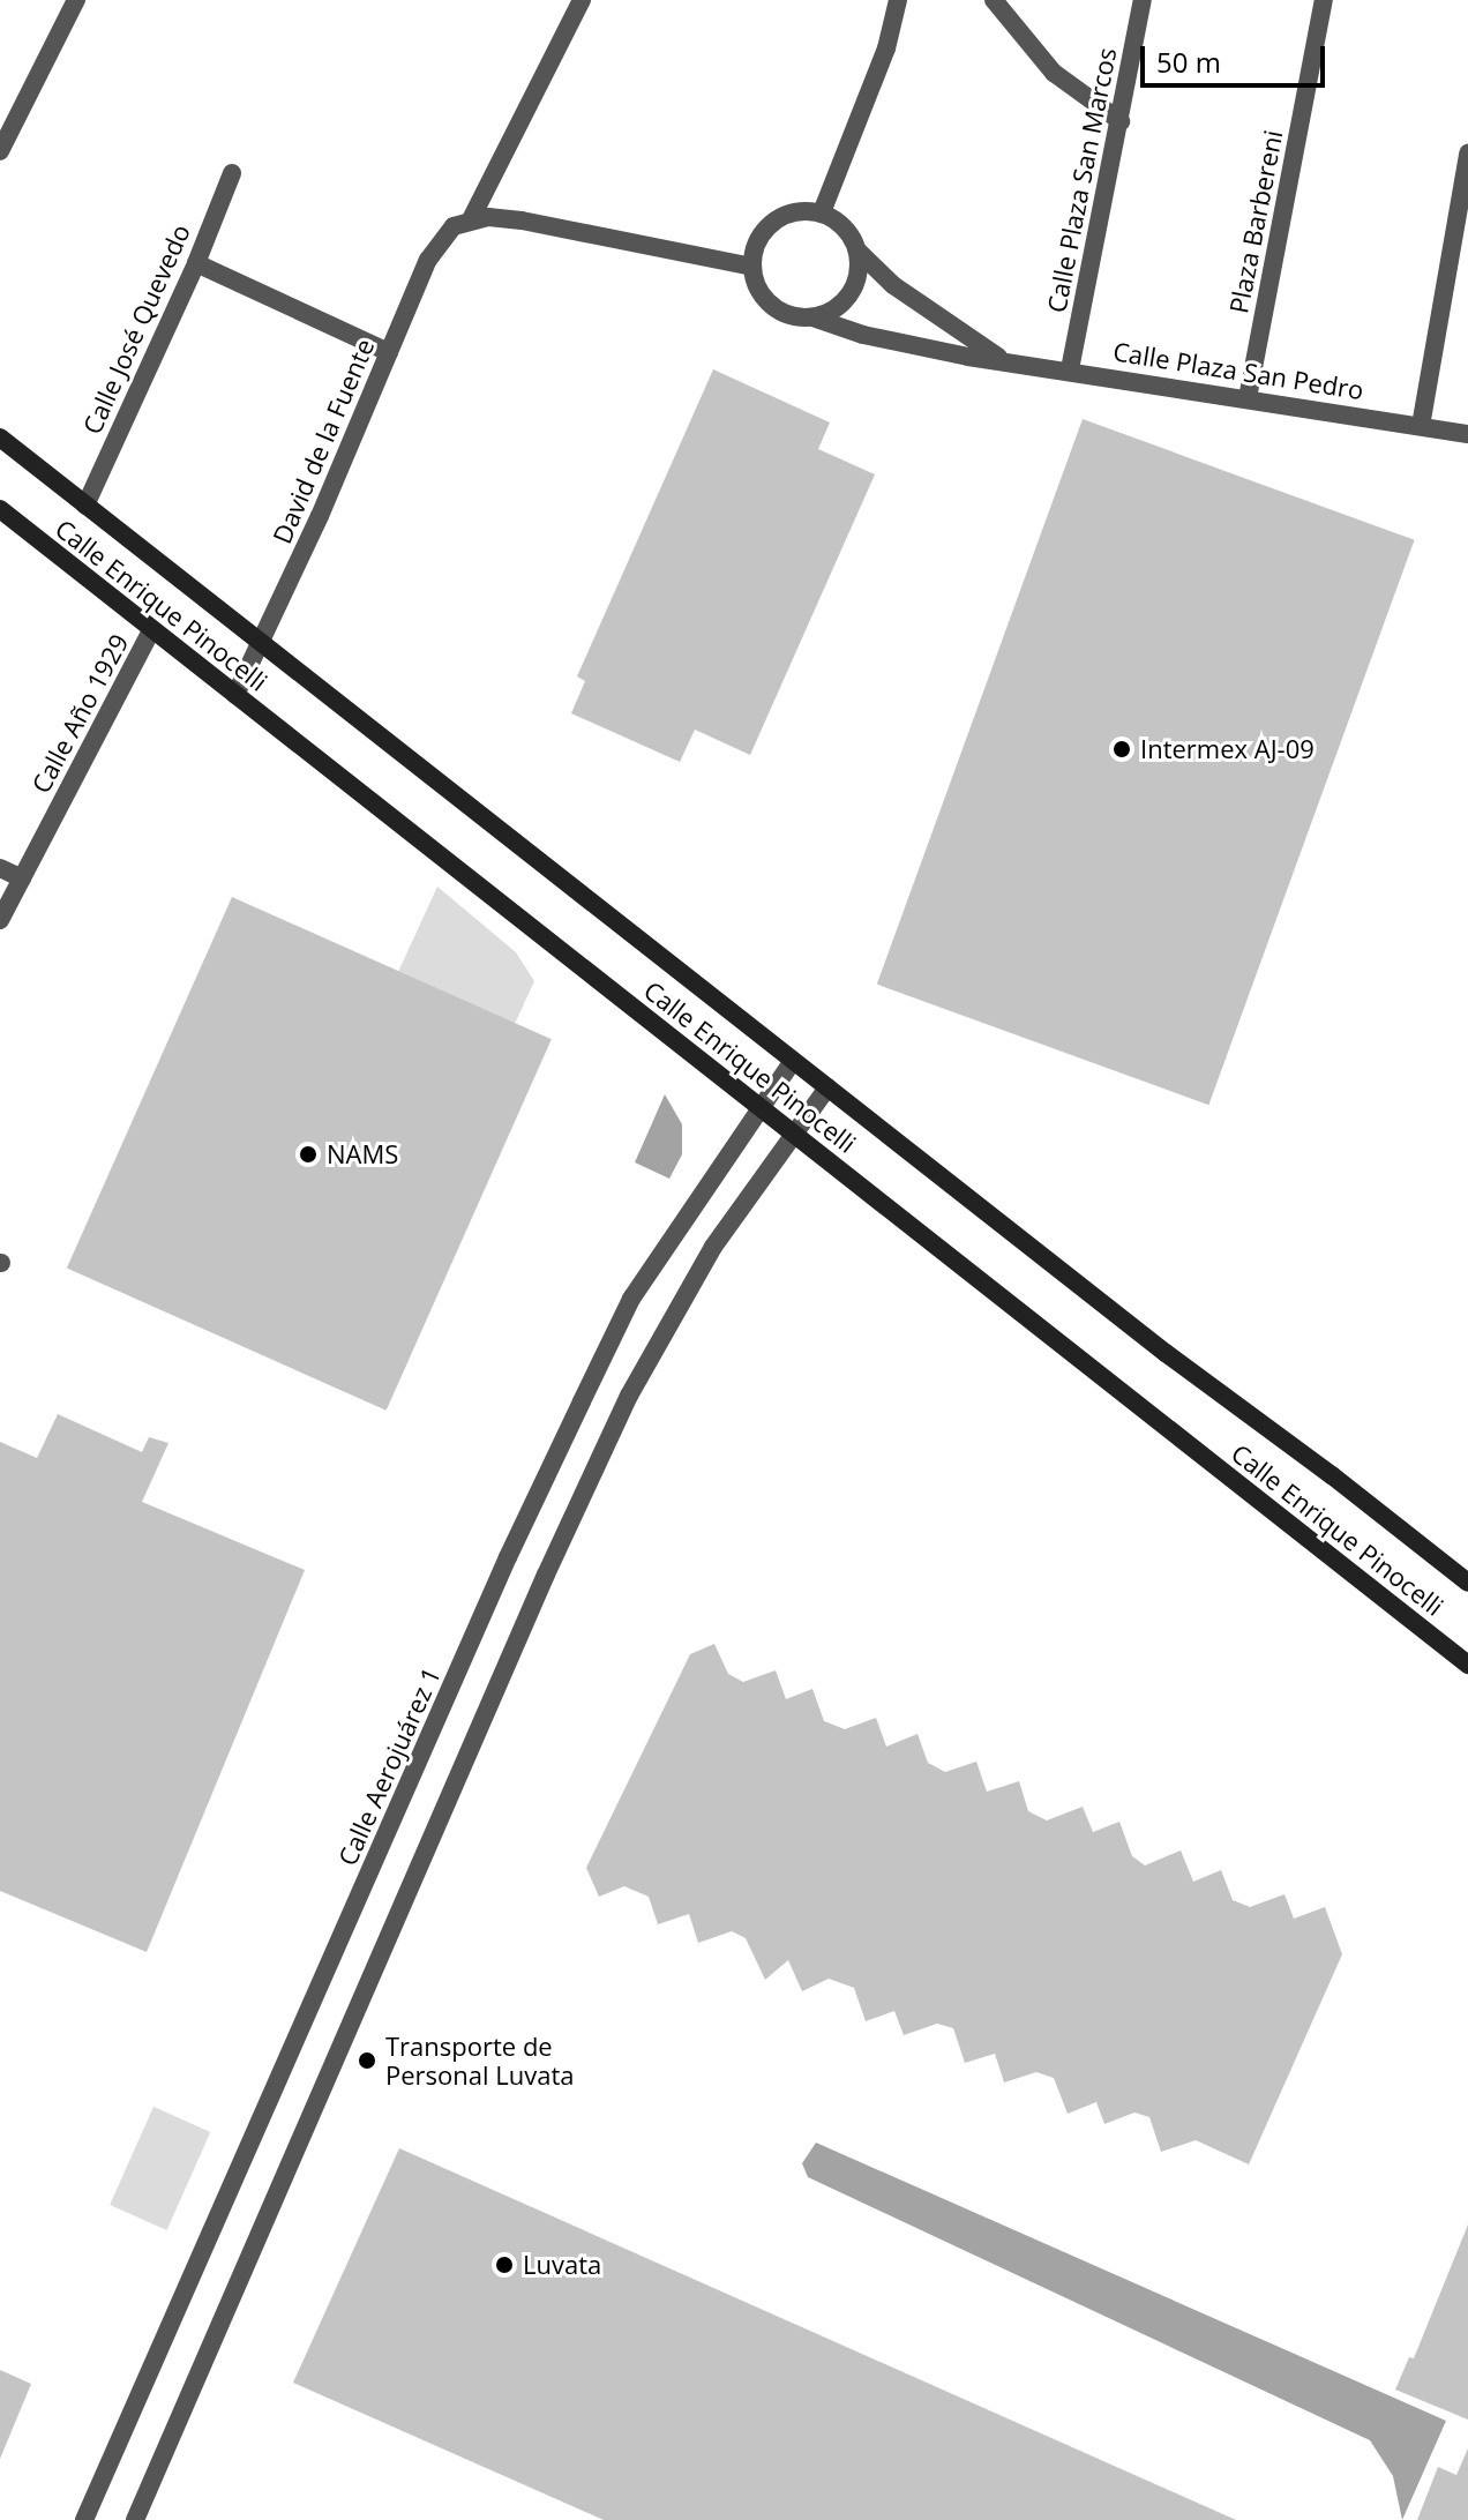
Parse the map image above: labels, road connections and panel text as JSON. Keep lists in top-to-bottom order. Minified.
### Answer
{"streets":{"main road":["Calle Enrique Pinocelli"],"street":["Calle Plaza San Marcos","Plaza Barbereni","Calle José Quevedo","Calle Plaza San Pedro","David de la Fuente","Calle Año 1929","Calle Aerojuárez 1"]},"crossings":[["Calle Plaza San Marcos","Calle Plaza San Pedro"],["Plaza Barbereni","Calle Plaza San Pedro"],["Calle José Quevedo","Calle Enrique Pinocelli"],["David de la Fuente","Calle Enrique Pinocelli"],["Calle Enrique Pinocelli","Calle Año 1929"],["Calle Enrique Pinocelli","Calle Aerojuárez 1"]],"places":["Intermex AJ-09","NAMS","Transporte de Personal Luvata","Luvata"],"scale_bar":"50 m"}
